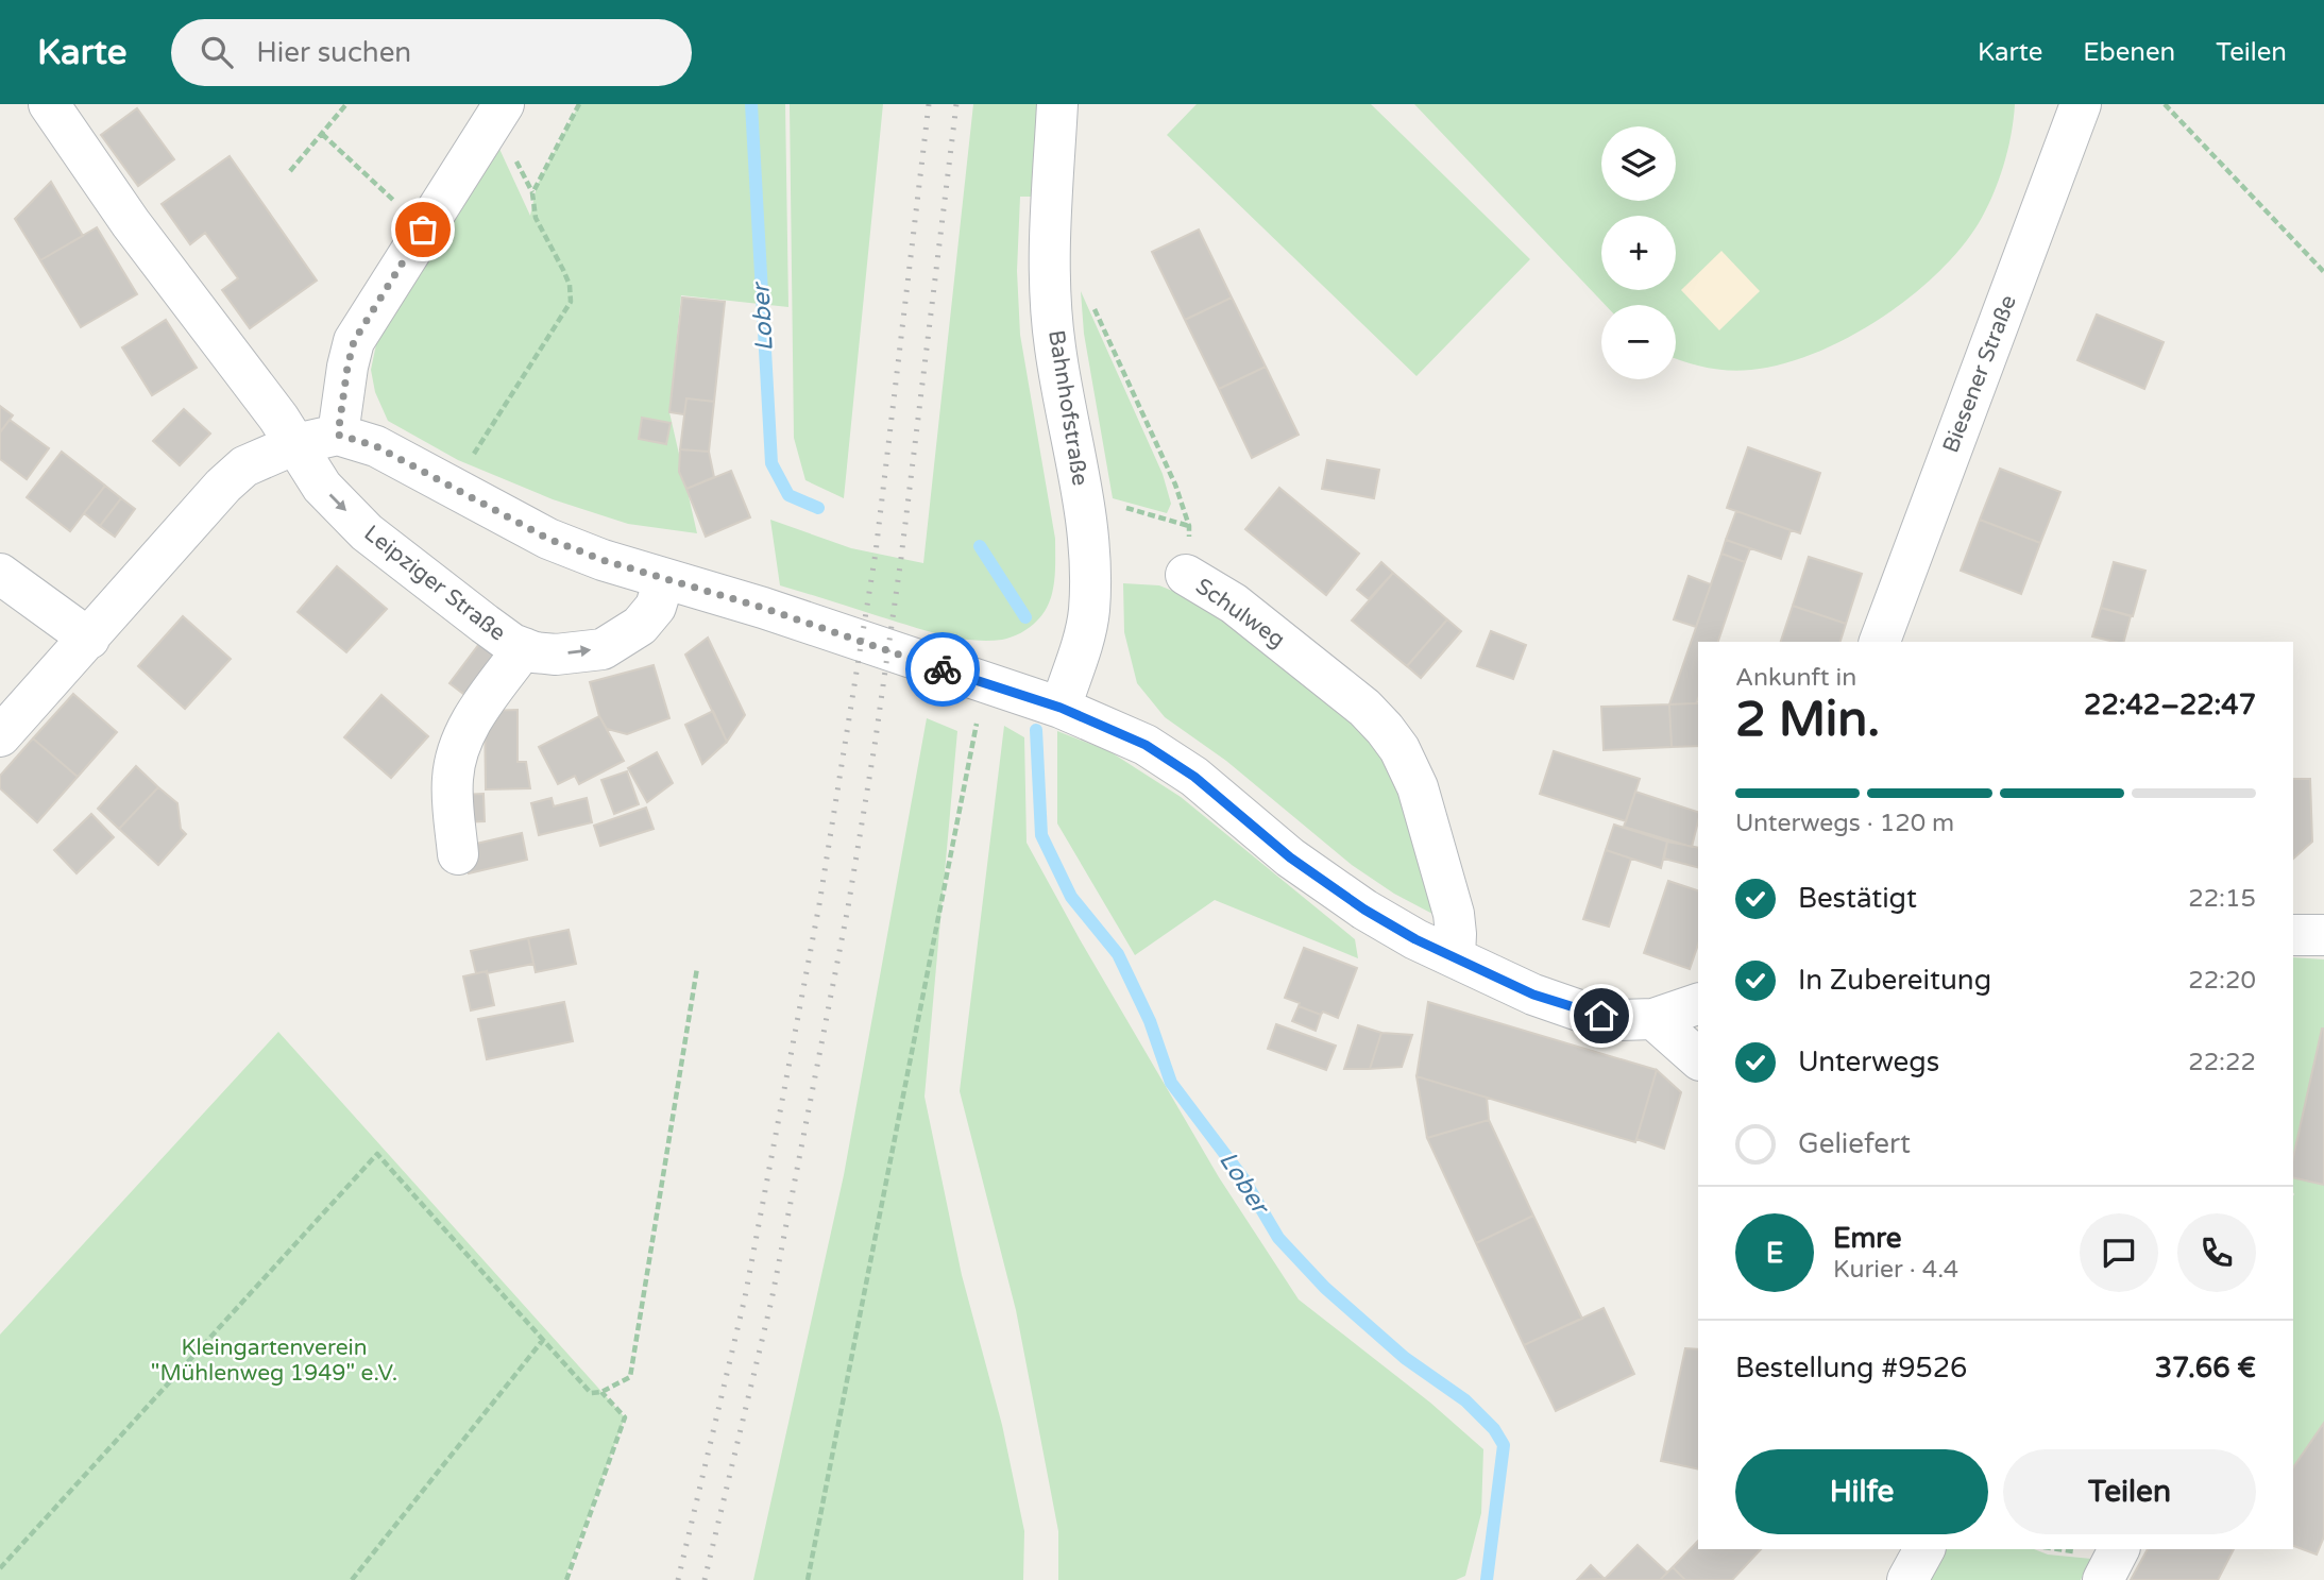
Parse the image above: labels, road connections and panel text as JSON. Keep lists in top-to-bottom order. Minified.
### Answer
{"streets":{"street":["Biesener Straße","Bahnhofstraße","Leipziger Straße","Schulweg"]},"water":["Lober"],"parks":["Kleingartenverein \"Mühlenweg 1949\" e.V."],"page":{"header":"Karte","search":"Hier suchen","nav":["Karte","Ebenen","Teilen"],"map_buttons":["+","−"],"heading":["2 Min.","Ankunft in","22:42–22:47"],"panel":["Emre","Kurier · 4.4","Bestellung #9526","37.66 €"],"bar":"Unterwegs · 120 m","list":[["Bestätigt","22:15"],["In Zubereitung","22:20"],["Unterwegs","22:22"],"Geliefert"],"round":"E","buttons":["Hilfe","Teilen"]}}
